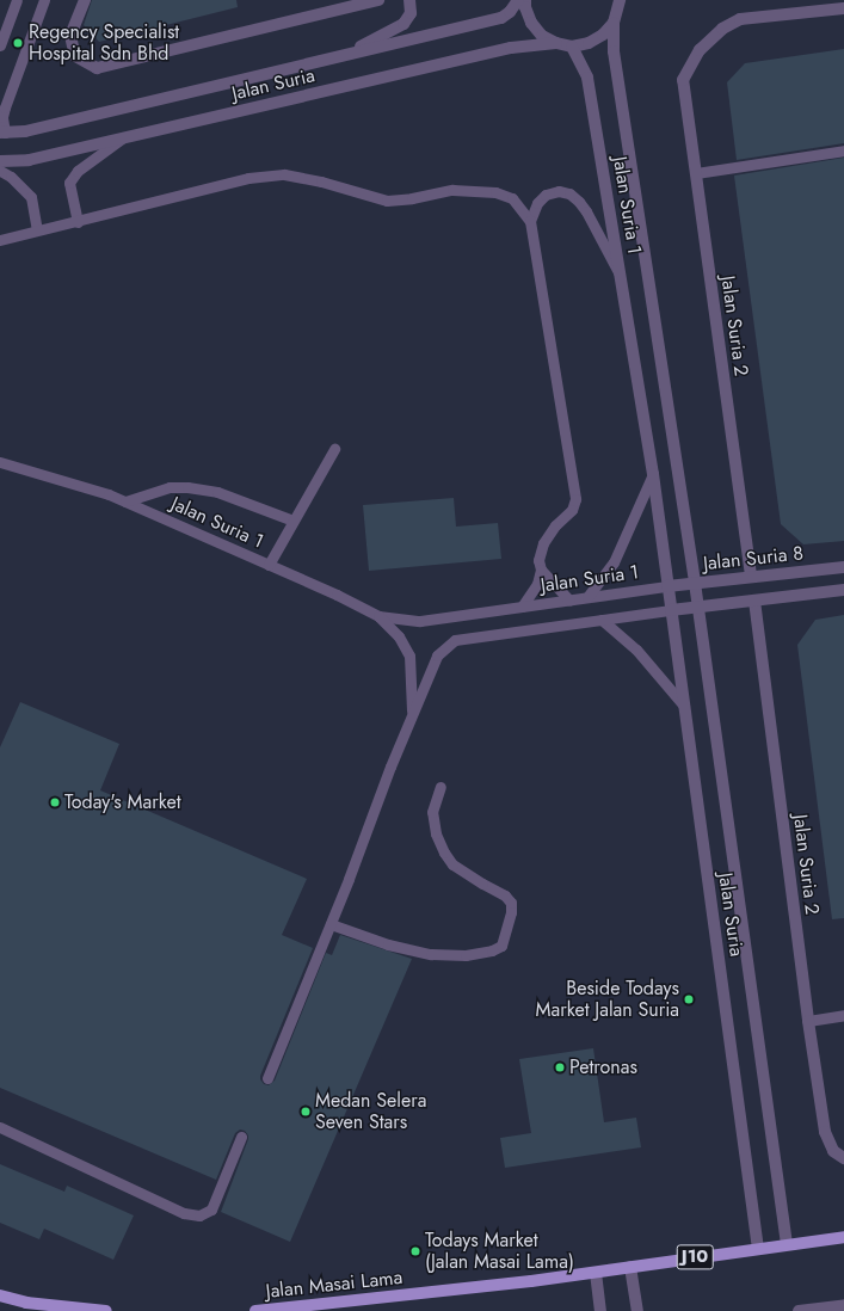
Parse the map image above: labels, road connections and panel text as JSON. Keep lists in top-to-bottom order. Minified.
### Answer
{"streets":{"main road":["J10","Jalan Masai Lama"],"street":["Jalan Suria","Jalan Suria 1","Jalan Suria 2","Jalan Suria 8"]},"crossings":[["Jalan Suria","Jalan Suria 1"],["Jalan Suria","Jalan Suria 8"],["Jalan Suria","Jalan Masai Lama"],["Jalan Suria 1","Jalan Suria 8"],["Jalan Suria 2","Jalan Suria 8"]],"places":["Regency Specialist Hospital Sdn Bhd","Today's Market","Beside Todays Market Jalan Suria","Petronas","Medan Selera Seven Stars","Todays Market (Jalan Masai Lama)"]}
